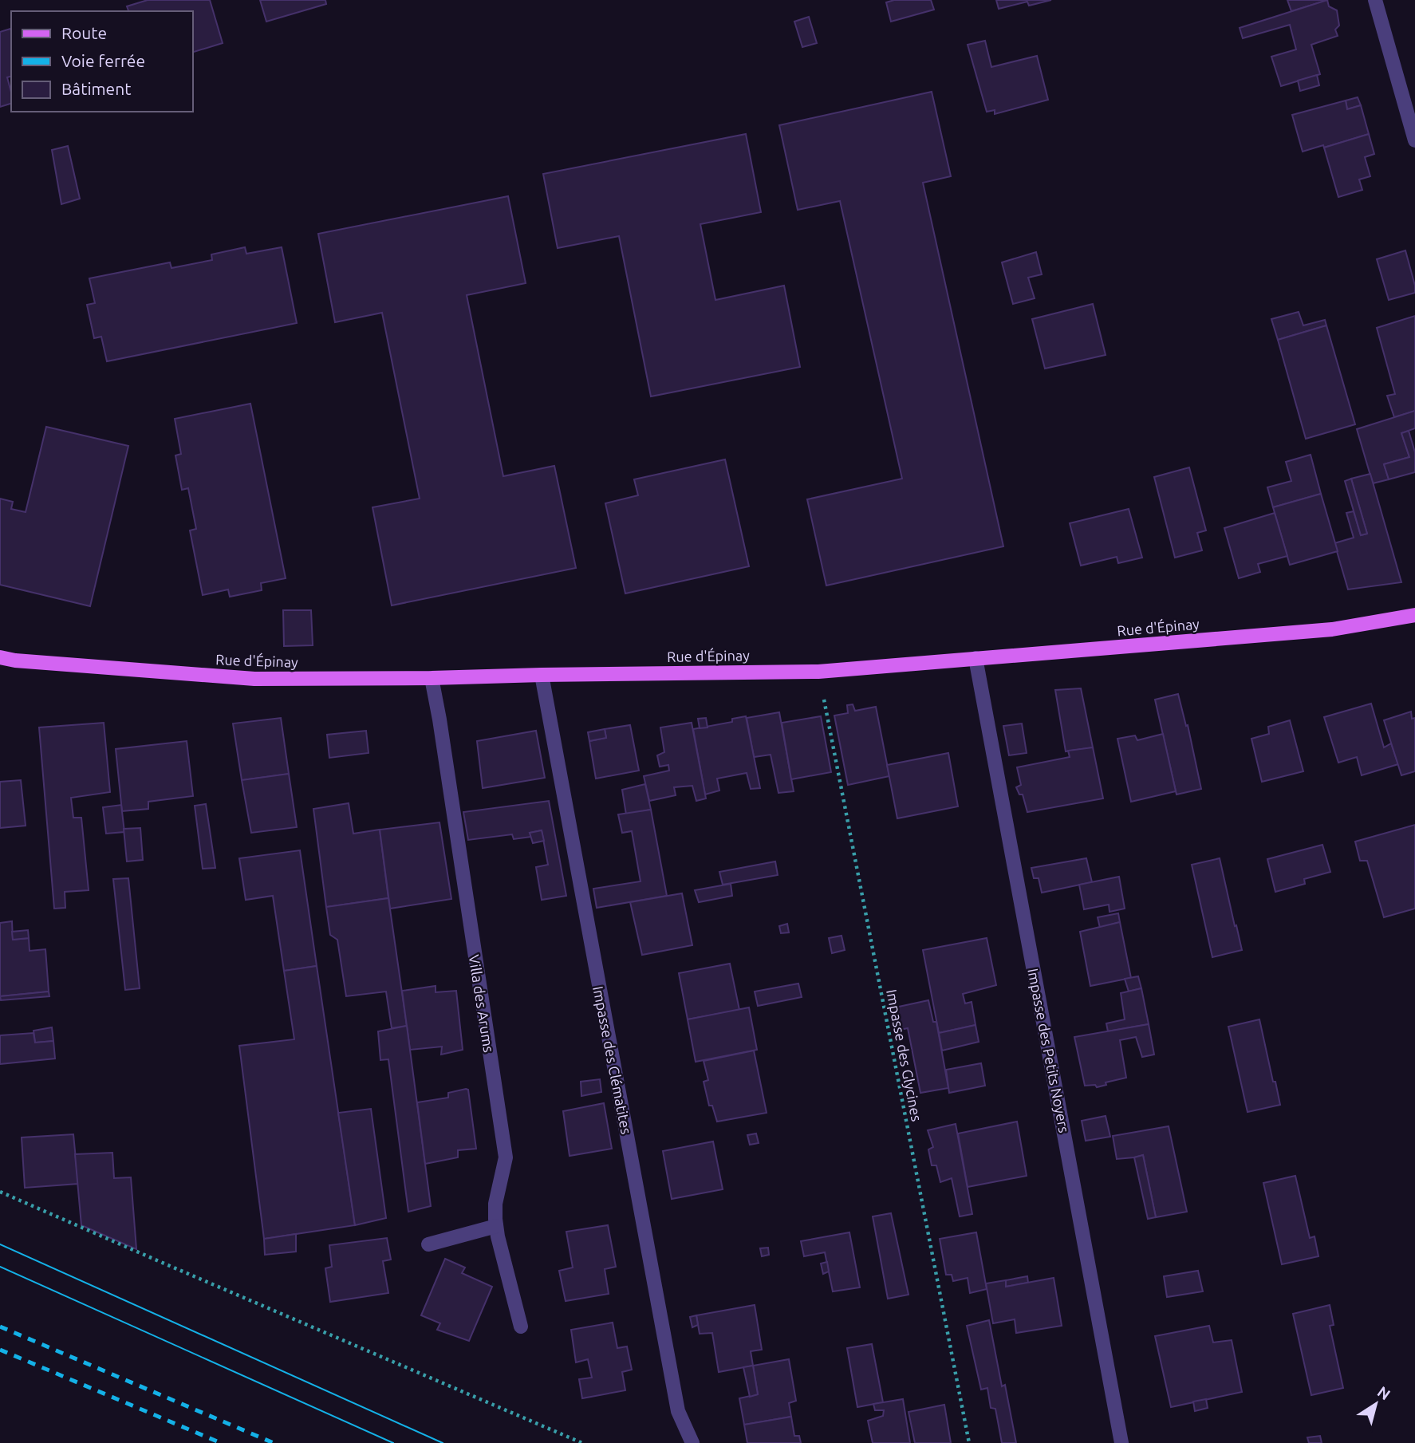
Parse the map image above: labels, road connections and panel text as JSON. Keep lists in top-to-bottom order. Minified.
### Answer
{"streets":{"main road":["Rue d'Épinay"],"street":["Villa des Arums","Impasse des Petits Noyers","Impasse des Clématites"],"path":["Impasse des Glycines"]},"crossings":[["Rue d'Épinay","Villa des Arums"],["Rue d'Épinay","Impasse des Petits Noyers"],["Rue d'Épinay","Impasse des Glycines"],["Rue d'Épinay","Impasse des Clématites"]],"legend":["Route","Voie ferrée","Bâtiment"],"north":"top right"}
